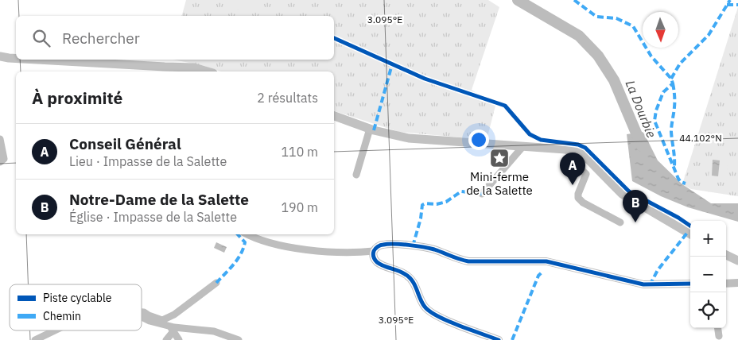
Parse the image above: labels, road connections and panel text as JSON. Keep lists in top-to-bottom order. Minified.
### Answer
{"water":["La Dourbie"],"places":{"place":["Mini-ferme de la Salette"]},"legend":["Piste cyclable","Chemin"],"north":"bottom","page":{"search":"Rechercher","heading":["À proximité","2 résultats"],"list":[{"mark":"A","name":"Conseil Général","note":"Lieu · Impasse de la Salette","value":"110 m"},{"mark":"B","name":"Notre-Dame de la Salette","note":"Église · Impasse de la Salette","value":"190 m"}],"pins":["A","B"],"map_buttons":["+","−"]},"coordinates":["3.095°E","44.102°N"]}
